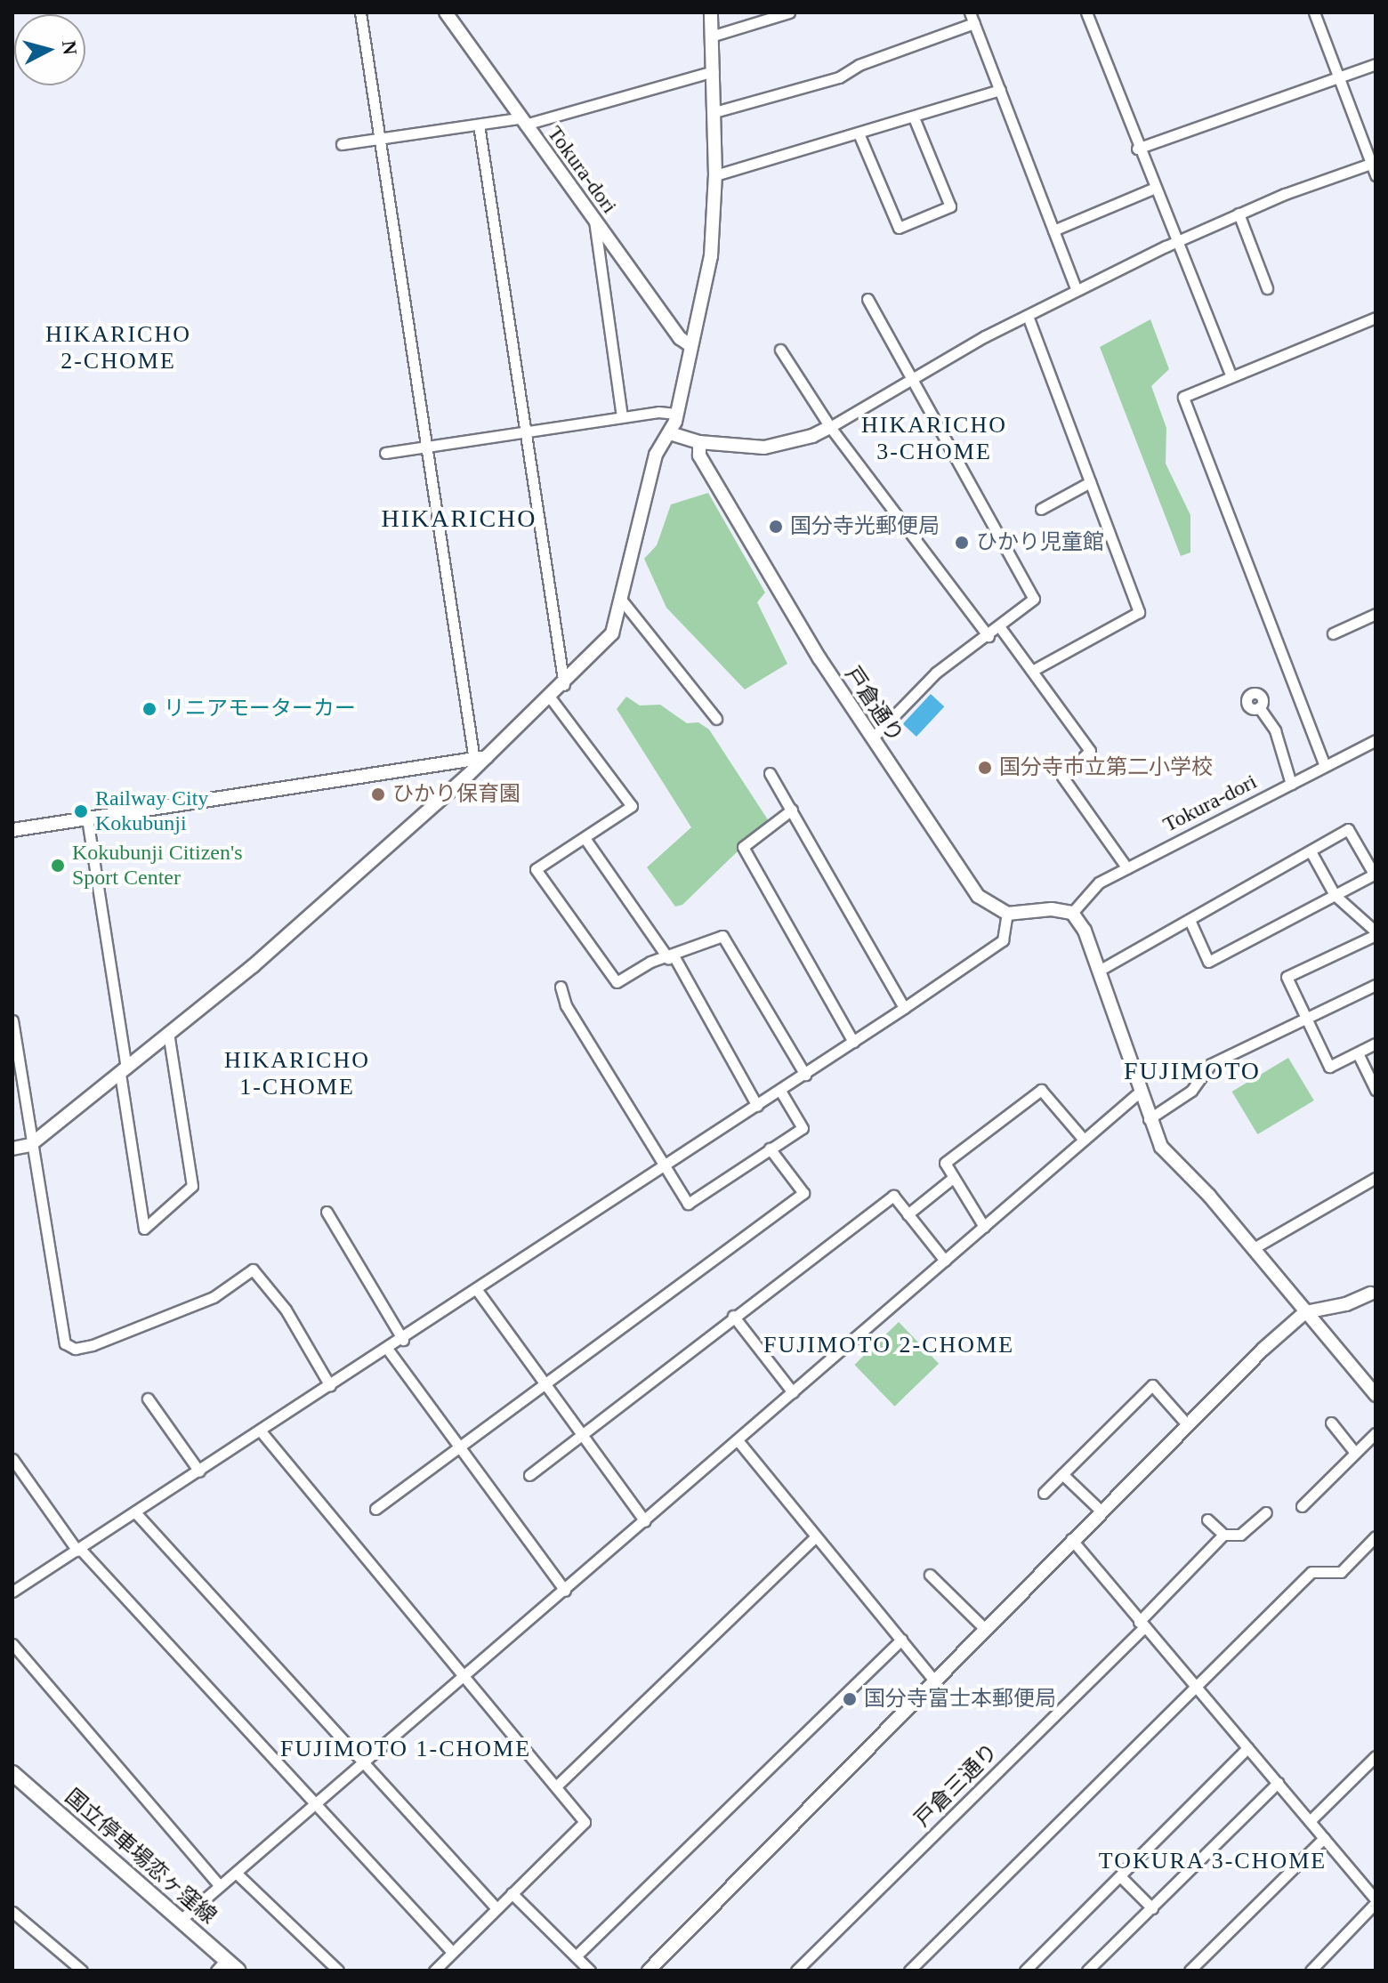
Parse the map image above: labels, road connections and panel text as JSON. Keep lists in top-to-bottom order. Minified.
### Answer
{"streets":{"main road":["国立停車場恋ヶ窪線"],"street":["Tokura-dori","戸倉通り","戸倉三通り"]},"districts":["HIKARICHO 2-CHOME","HIKARICHO 3-CHOME","HIKARICHO","HIKARICHO 1-CHOME","FUJIMOTO","FUJIMOTO 2-CHOME","FUJIMOTO 1-CHOME","TOKURA 3-CHOME"],"places":["国分寺光郵便局","ひかり児童館","リニアモーターカー","国分寺市立第二小学校","ひかり保育園","Railway City Kokubunji","Kokubunji Citizen's Sport Center","国分寺富士本郵便局"],"north":"right"}
